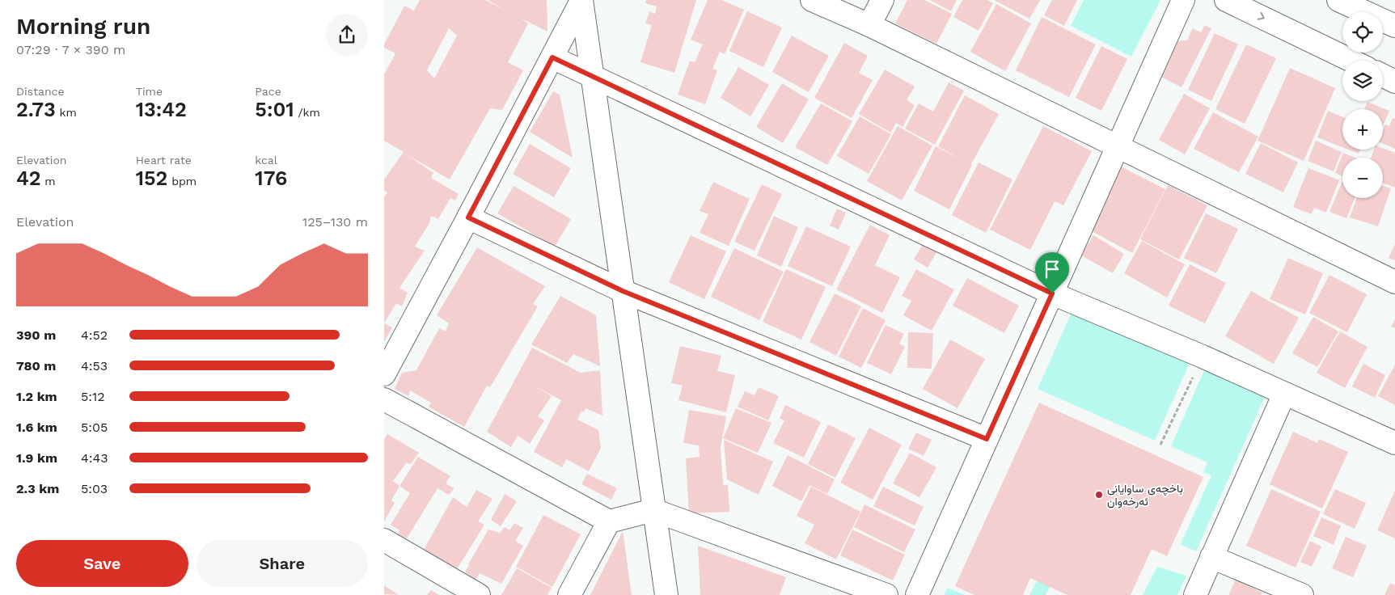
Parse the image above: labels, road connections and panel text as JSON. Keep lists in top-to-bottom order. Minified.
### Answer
{"places":["باخچەی ساوایانی ئەرخەوان"],"page":{"heading":["Morning run","07:29 · 7 × 390 m"],"map_buttons":["+","−"],"stats":[["Distance","2.73 km"],["Time","13:42"],["Pace","5:01 /km"],["Elevation","42 m"],["Heart rate","152 bpm"],["kcal","176"]],"chart":["Elevation","125–130 m"],"list":[{"name":"390 m","note":"4:52"},{"name":"780 m","note":"4:53"},{"name":"1.2 km","note":"5:12"},{"name":"1.6 km","note":"5:05"},{"name":"1.9 km","note":"4:43"},{"name":"2.3 km","note":"5:03"}],"buttons":["Save","Share"]}}
